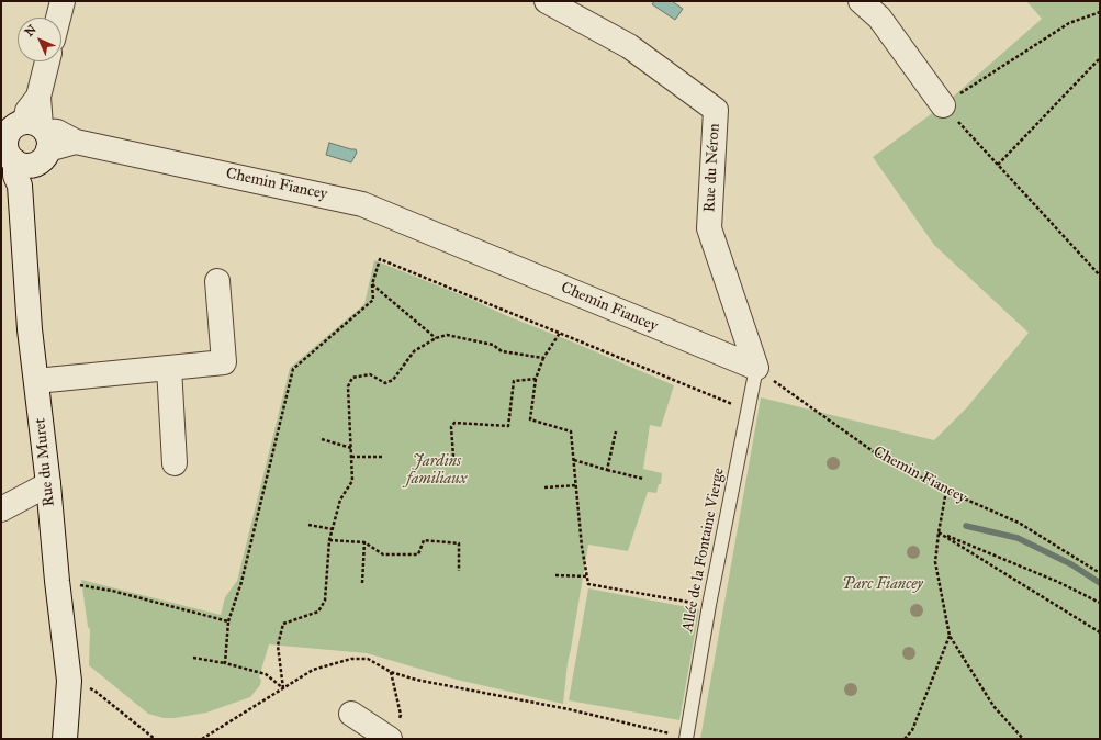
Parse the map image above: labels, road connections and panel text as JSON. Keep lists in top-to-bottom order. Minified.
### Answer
{"streets":{"street":["Rue du Néron","Chemin Fiancey","Rue du Muret"],"lane":["Allée de la Fontaine Vierge"]},"crossings":[["Rue du Néron","Chemin Fiancey"],["Rue du Néron","Allée de la Fontaine Vierge"],["Chemin Fiancey","Rue du Muret"],["Chemin Fiancey","Allée de la Fontaine Vierge"]],"parks":["Jardins familiaux","Parc Fiancey"],"north":"top left"}
